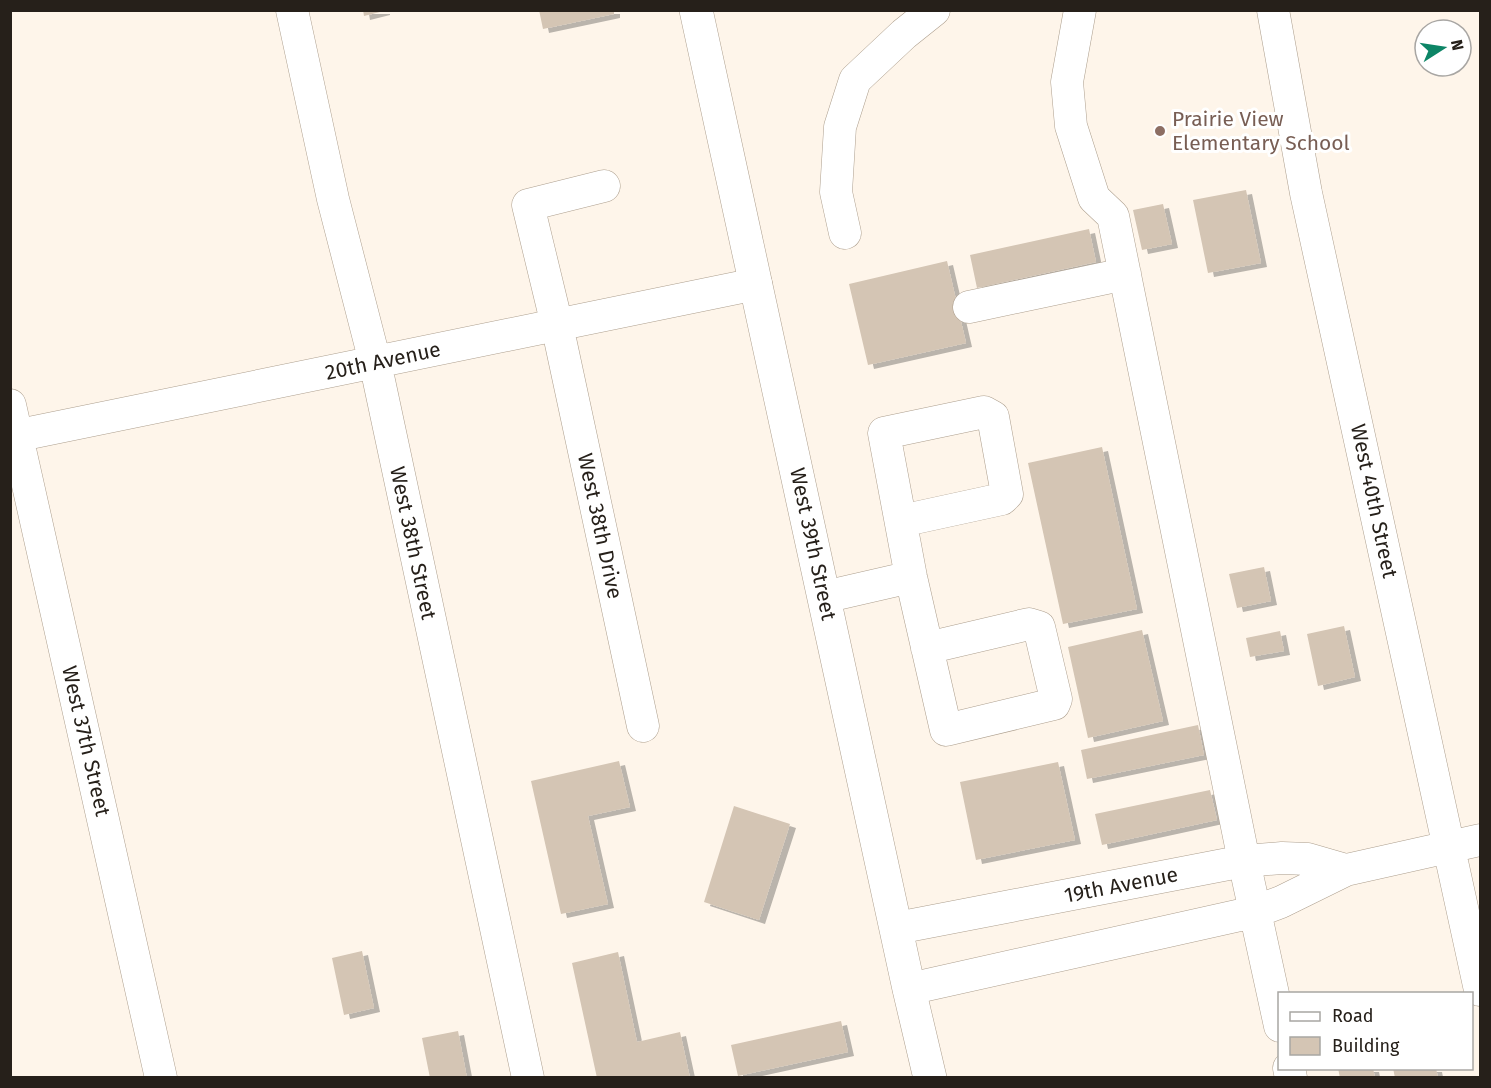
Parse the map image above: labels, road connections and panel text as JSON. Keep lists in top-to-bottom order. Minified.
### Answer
{"streets":{"main road":["West 39th Street"],"street":["20th Avenue","West 40th Street","West 38th Drive","West 38th Street","West 37th Street","19th Avenue"]},"crossings":[["20th Avenue","West 38th Drive"],["20th Avenue","West 38th Street"],["20th Avenue","West 39th Street"],["20th Avenue","West 37th Street"],["West 40th Street","19th Avenue"],["West 39th Street","19th Avenue"]],"places":["Prairie View Elementary School"],"legend":["Road","Building"],"north":"right"}
